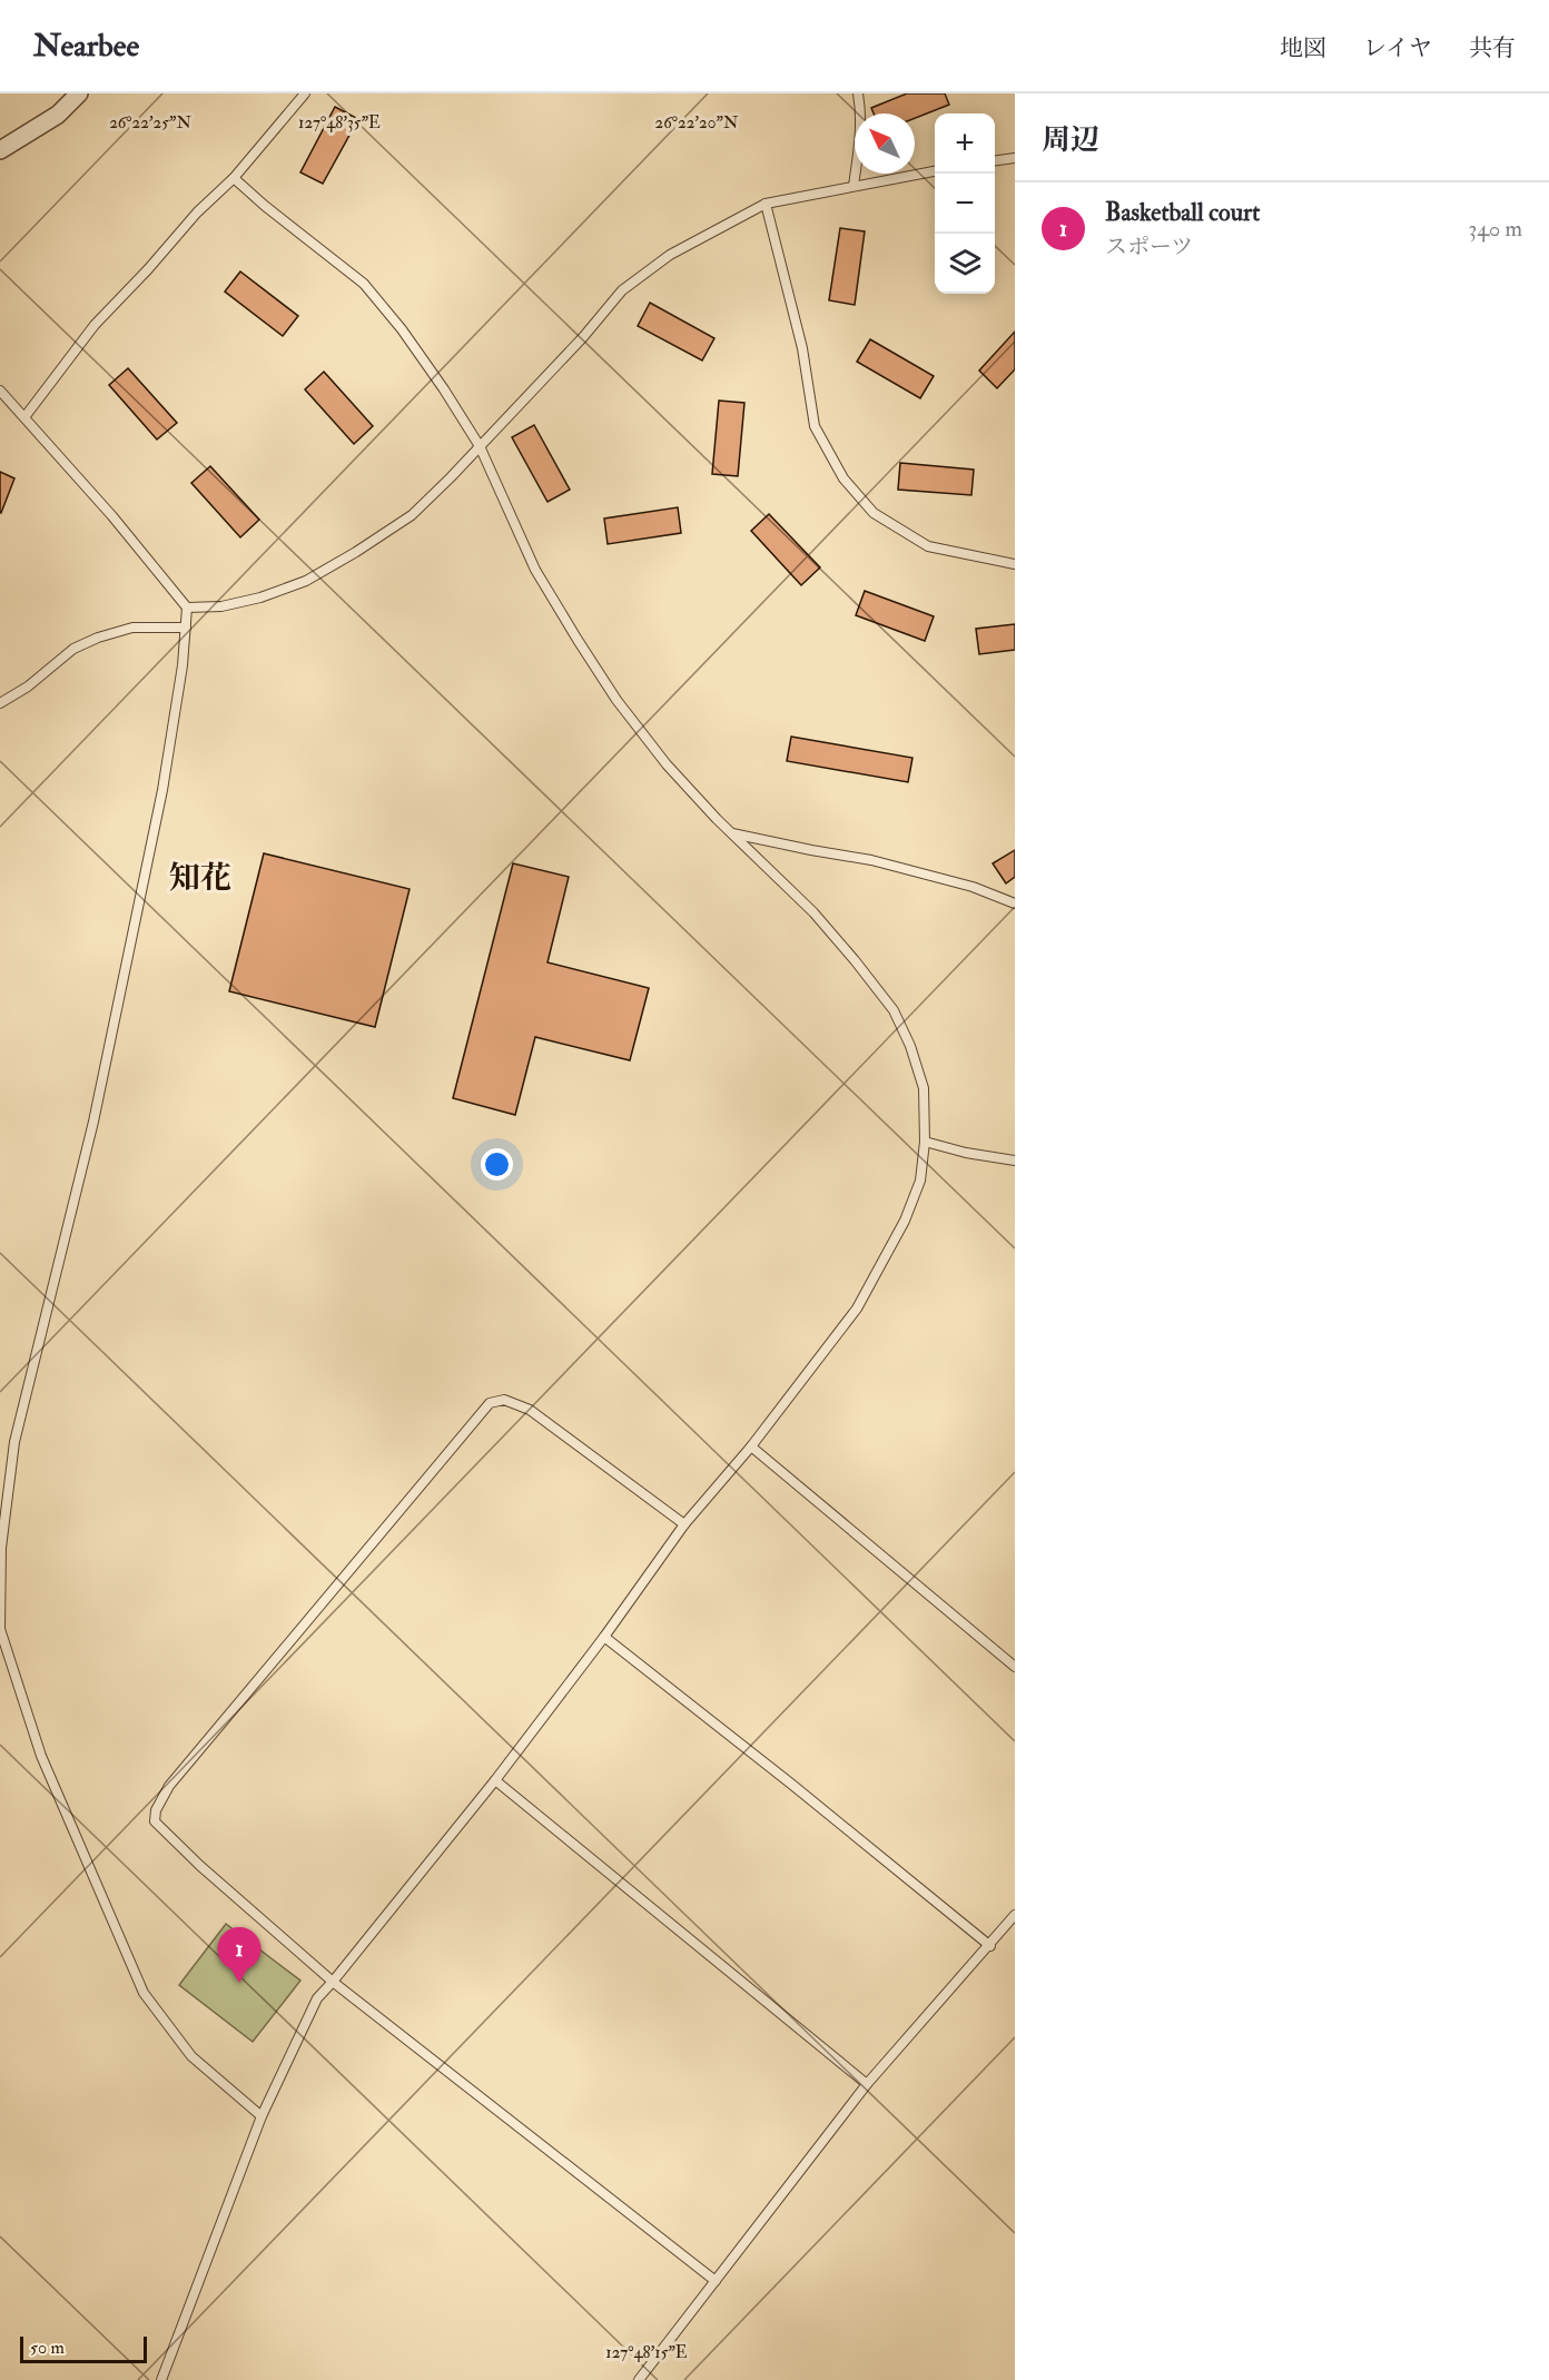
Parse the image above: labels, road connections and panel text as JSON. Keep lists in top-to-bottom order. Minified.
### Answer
{"districts":["知花"],"scale_bar":"50 m","north":"top left","page":{"header":"Nearbee","nav":["地図","レイヤ","共有"],"heading":"周辺","map_buttons":["+","−"],"list":[{"mark":"1","name":"Basketball court","note":"スポーツ","value":"340 m"}],"pins":"1","scale":"50 m"},"coordinates":["127°48'35\"E","26°22'25\"N","26°22'20\"N","127°48'15\"E"]}
